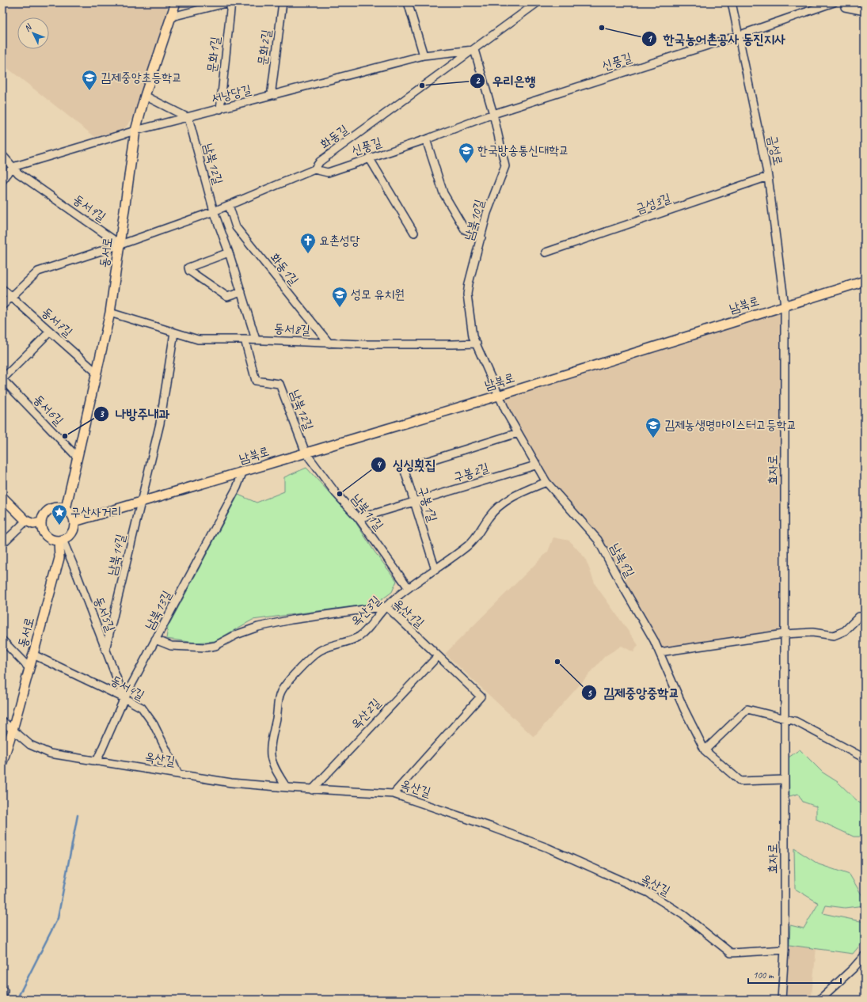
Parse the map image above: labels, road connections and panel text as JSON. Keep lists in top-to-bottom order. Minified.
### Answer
{"streets":{"main road":["동서로","남북로"],"street":["문화2길","문화1길","신풍길","서낭당길","화동길","금성로","남북12길","금성3길","동서9길","남북10길","화동1길","동서7길","동서8길","동서6길","효자로","구봉2길","구봉1길","남북11길","남북14길","남북9길","남북13길","옥산3길","옥산1길","동서5길","동서4길","옥산2길","옥산길"]},"crossings":[["문화2길","서낭당길"],["문화1길","서낭당길"],["신풍길","화동길"],["신풍길","금성로"],["신풍길","남북10길"],["서낭당길","화동길"],["서낭당길","남북12길"],["서낭당길","동서9길"],["서낭당길","남북10길"],["서낭당길","동서로"],["화동길","남북12길"],["화동길","동서9길"],["화동길","남북10길"],["화동길","동서로"],["화동길","화동1길"],["금성로","금성3길"],["금성로","남북로"],["금성로","효자로"],["남북12길","남북로"],["남북12길","동서8길"],["남북12길","남북11길"],["동서9길","동서로"],["남북10길","남북로"],["남북10길","동서8길"],["남북10길","남북9길"],["동서로","남북로"],["동서로","동서7길"],["동서로","동서8길"],["동서로","동서6길"],["동서로","동서5길"],["동서로","동서4길"],["동서로","옥산길"],["화동1길","동서8길"],["남북로","효자로"],["남북로","남북11길"],["남북로","남북14길"],["남북로","남북9길"],["남북로","남북13길"],["남북로","동서5길"],["동서7길","동서6길"],["효자로","옥산길"],["구봉2길","구봉1길"],["구봉2길","남북11길"],["구봉2길","남북9길"],["구봉1길","남북9길"],["구봉1길","옥산3길"],["남북11길","옥산3길"],["남북14길","동서5길"],["남북9길","옥산3길"],["남북13길","옥산1길"],["남북13길","동서5길"],["남북13길","동서4길"],["남북13길","옥산길"],["옥산3길","옥산1길"],["옥산3길","옥산길"],["옥산1길","옥산2길"],["옥산1길","옥산길"],["동서5길","동서4길"],["동서4길","옥산길"],["옥산2길","옥산길"]],"places":{"other":["한국농어촌공사 동진지사","우리은행","나방주내과","싱싱횟집","김제중앙중학교"],"school or university":["김제중앙초등학교","한국방송통신대학교","성모 유치원","김제농생명마이스터고등학교"],"church":["요촌성당"],"place":["구산사거리"]},"scale_bar":"100 m","north":"top left"}
